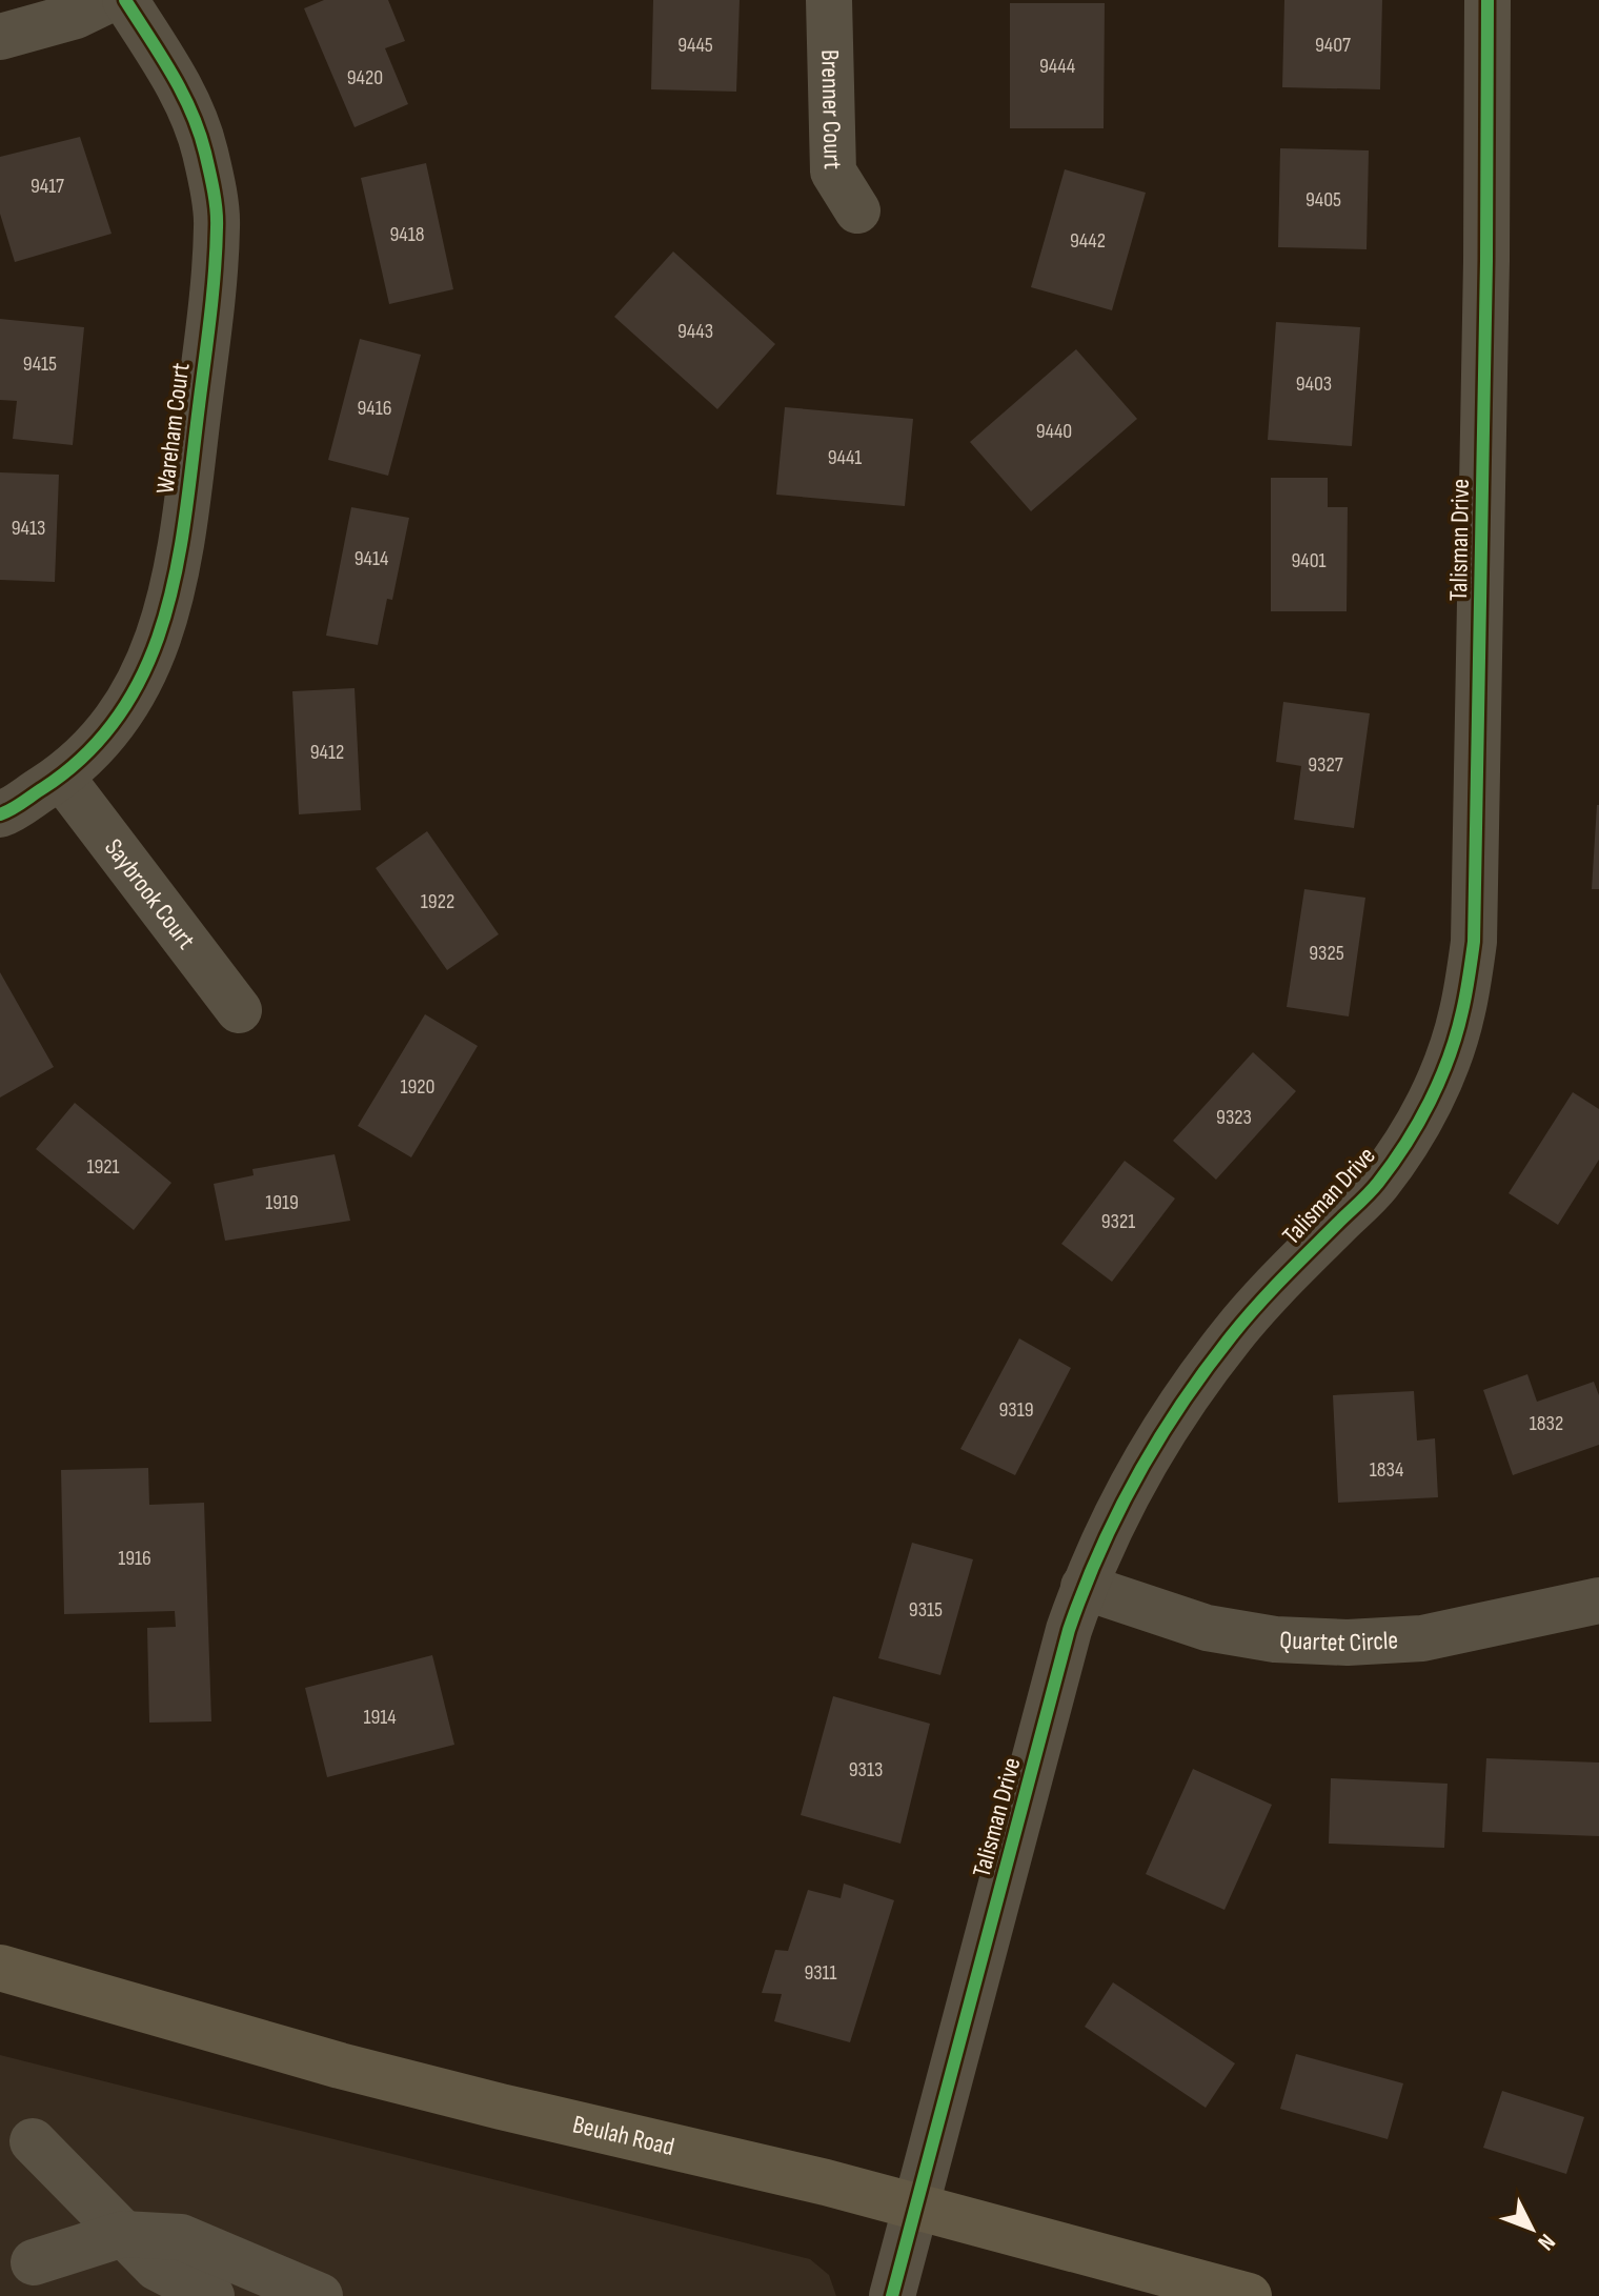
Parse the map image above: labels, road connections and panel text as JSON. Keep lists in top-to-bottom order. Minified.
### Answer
{"streets":{"main road":["Beulah Road"],"street":["Brenner Court","Wareham Court","Talisman Drive","Saybrook Court","Quartet Circle"]},"crossings":[["Wareham Court","Saybrook Court"],["Talisman Drive","Quartet Circle"],["Talisman Drive","Beulah Road"]],"house_numbers":["9445","9407","9444","9420","9417","9405","9418","9442","9443","9415","9403","9416","9440","9441","9413","9414","9401","9412","9327","1922","9325","1920","9323","1921","1919","9321","9319","1832","1834","1916","9315","1914","9313","9311"],"north":"bottom right"}
